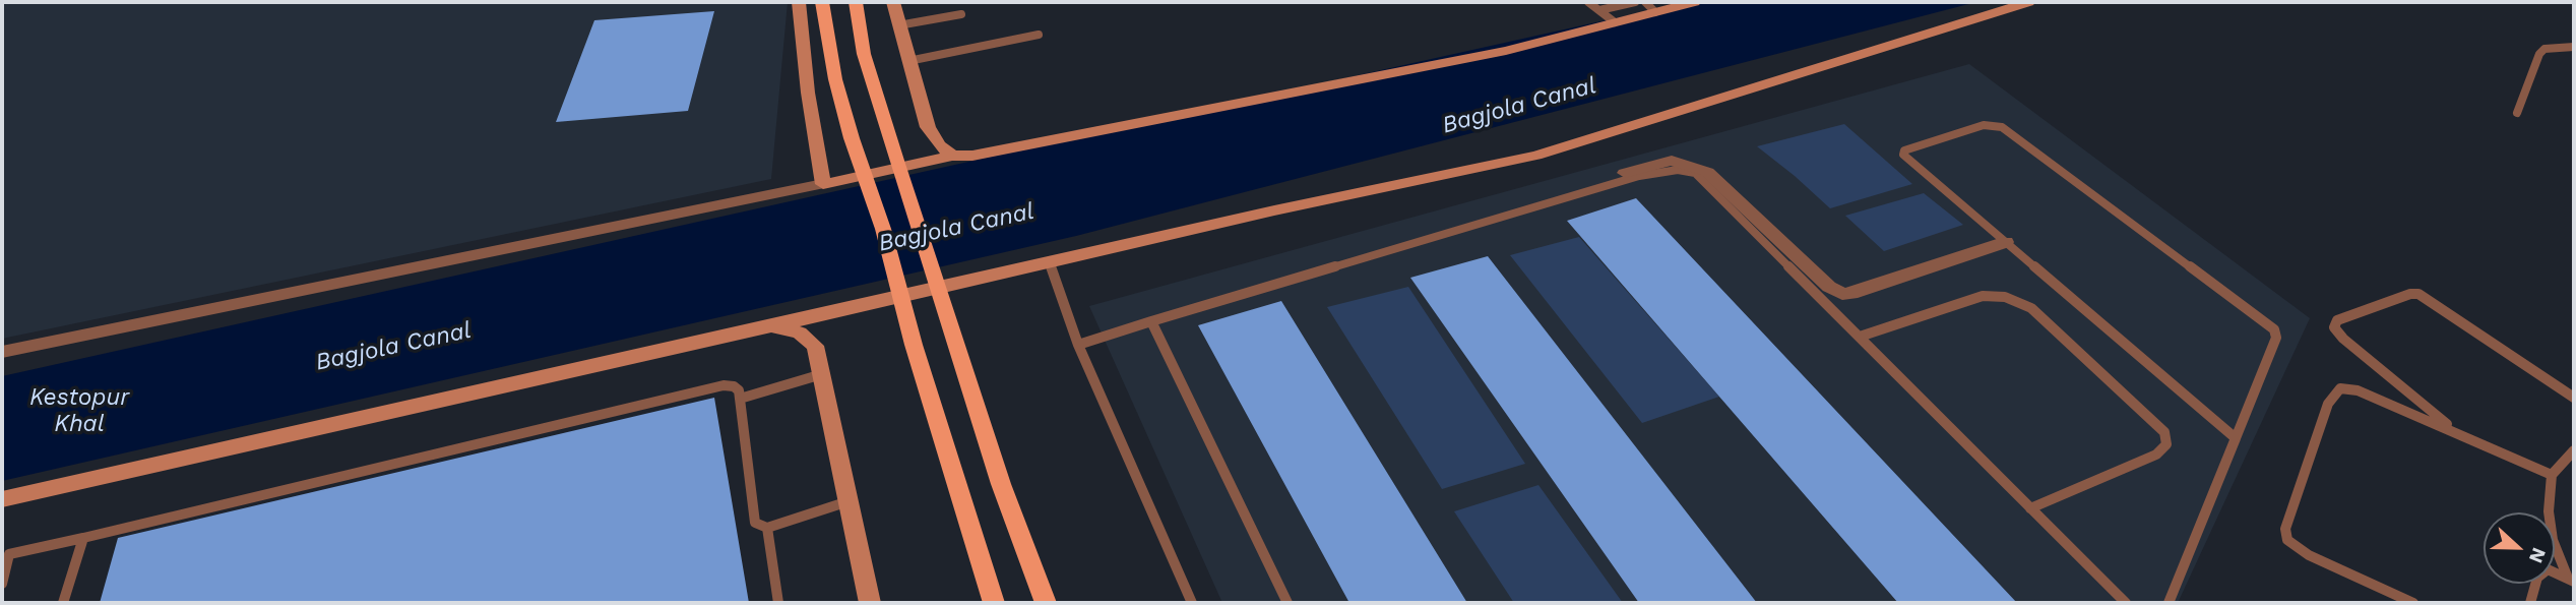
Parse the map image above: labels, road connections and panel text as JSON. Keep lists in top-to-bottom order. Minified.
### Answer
{"water":["Bagjola Canal","Kestopur Khal"],"north":"right"}
